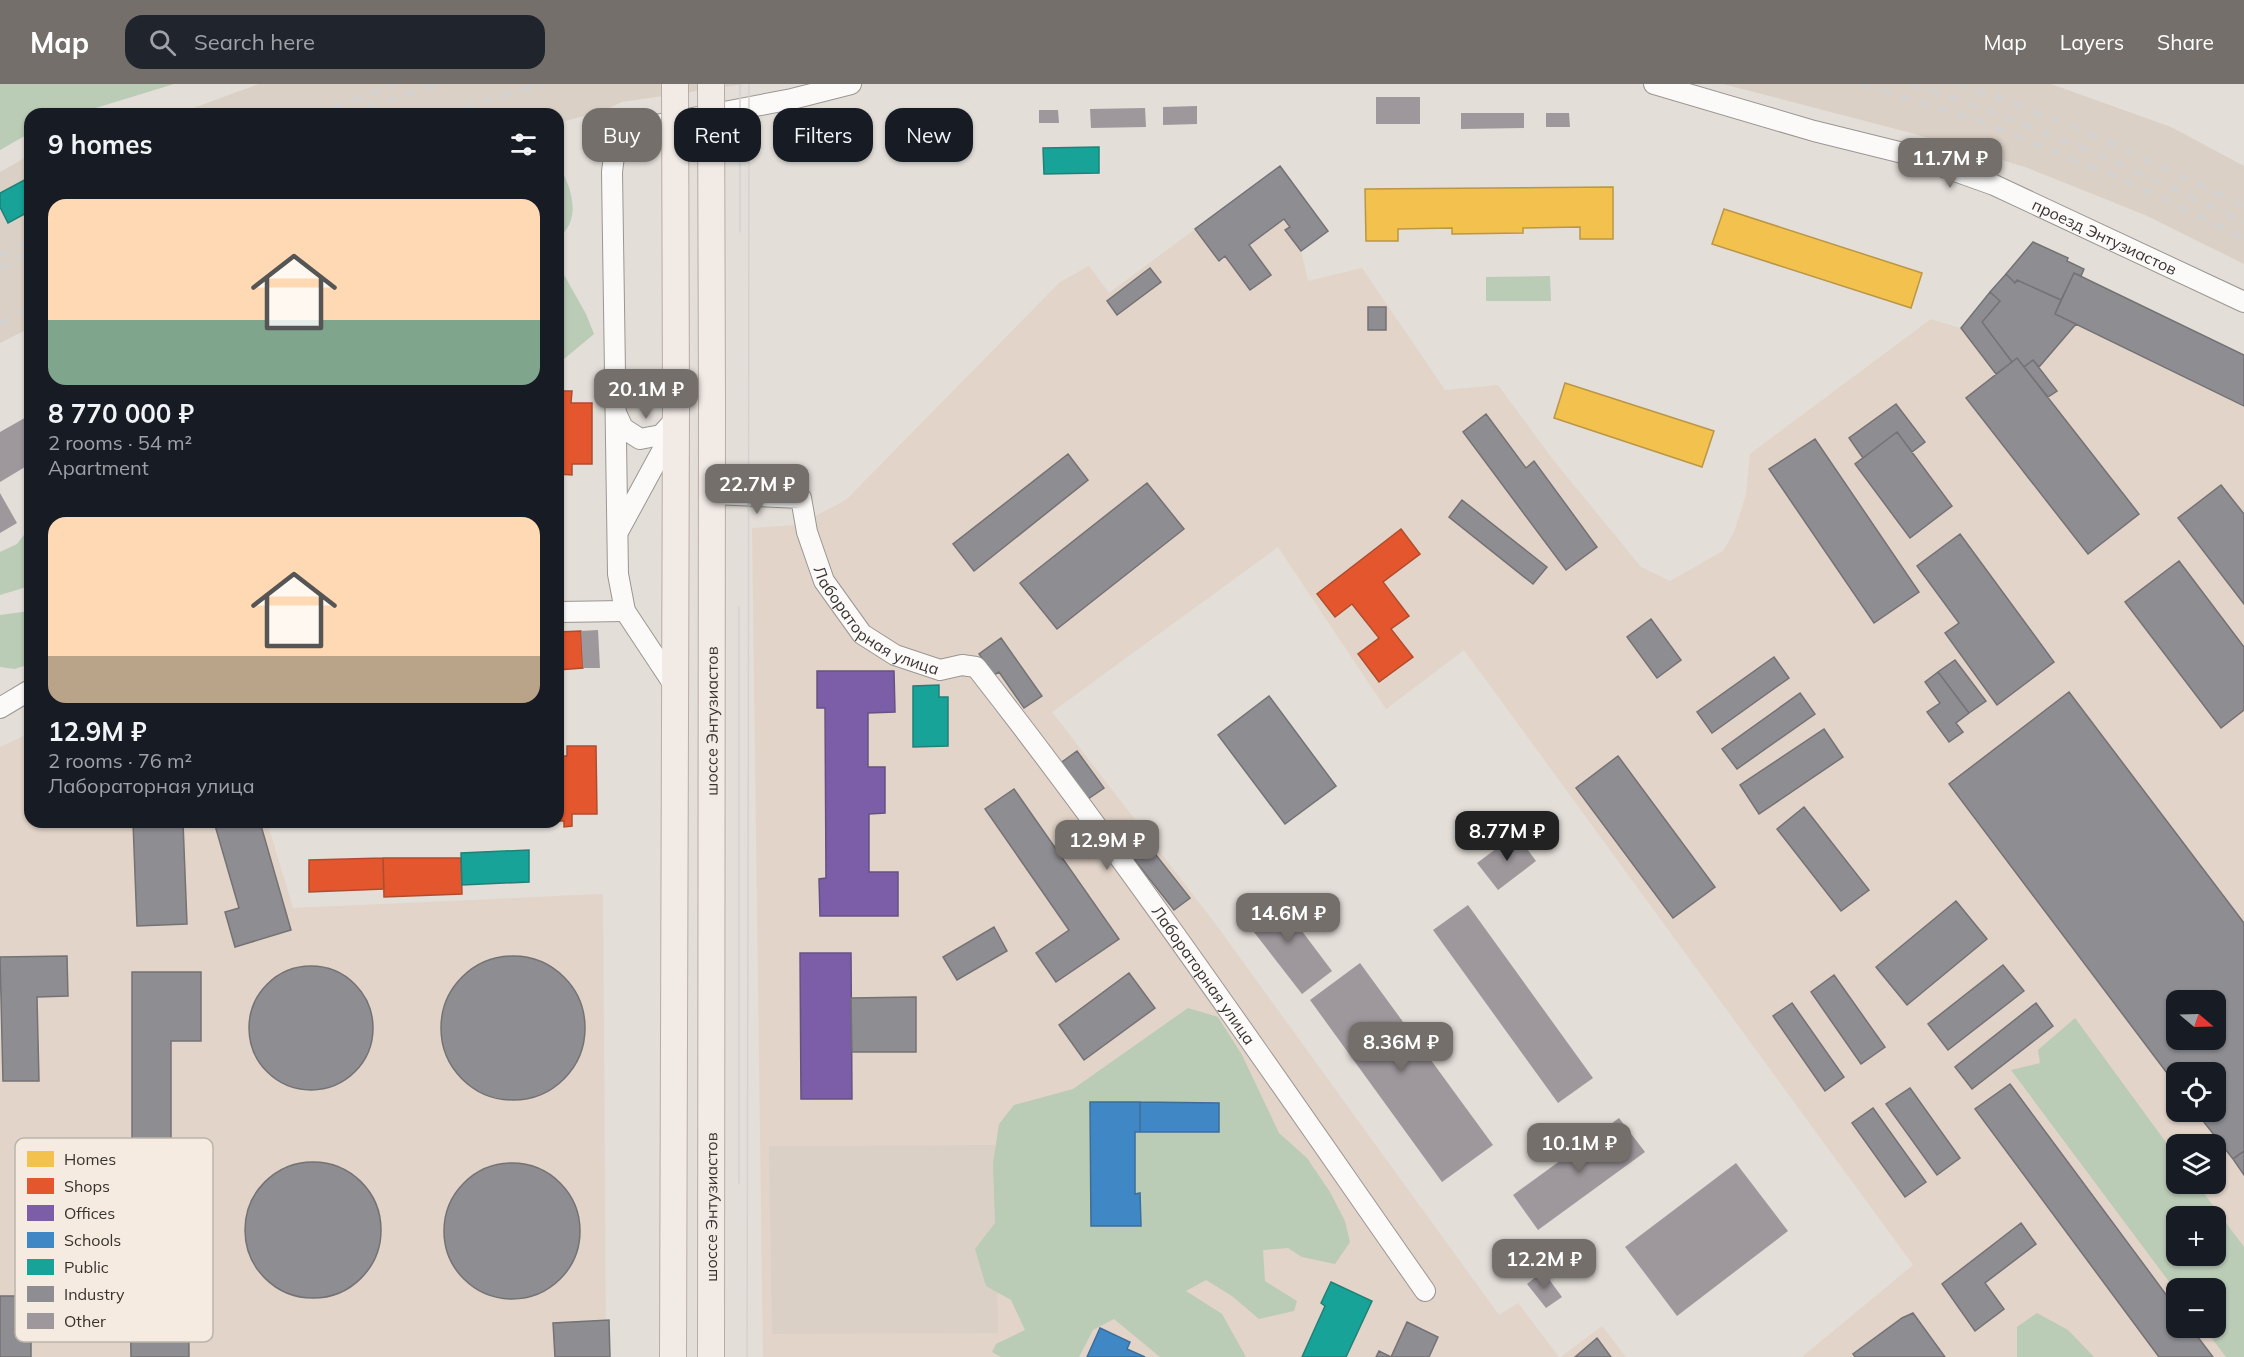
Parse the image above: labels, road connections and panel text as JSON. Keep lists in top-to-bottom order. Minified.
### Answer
{"streets":{"main road":["шоссе Энтузиастов"],"street":["проезд Энтузиастов","Лабораторная улица"]},"crossings":[["Лабораторная улица","шоссе Энтузиастов"]],"legend":["Homes","Shops","Offices","Schools","Public","Industry","Other"],"north":"right","page":{"header":"Map","search":"Search here","nav":["Map","Layers","Share"],"chip":["Buy","Rent","Filters","New"],"heading":"9 homes","price":["11.7M ₽","20.1M ₽","22.7M ₽","8.77M ₽","12.9M ₽","14.6M ₽","8.36M ₽","10.1M ₽","12.2M ₽"],"list":[{"name":"8 770 000 ₽","note":"2 rooms · 54 m² · Apartment"},{"name":"12.9M ₽","note":"2 rooms · 76 m² · Лабораторная улица"}],"map_buttons":["+","−"]}}
